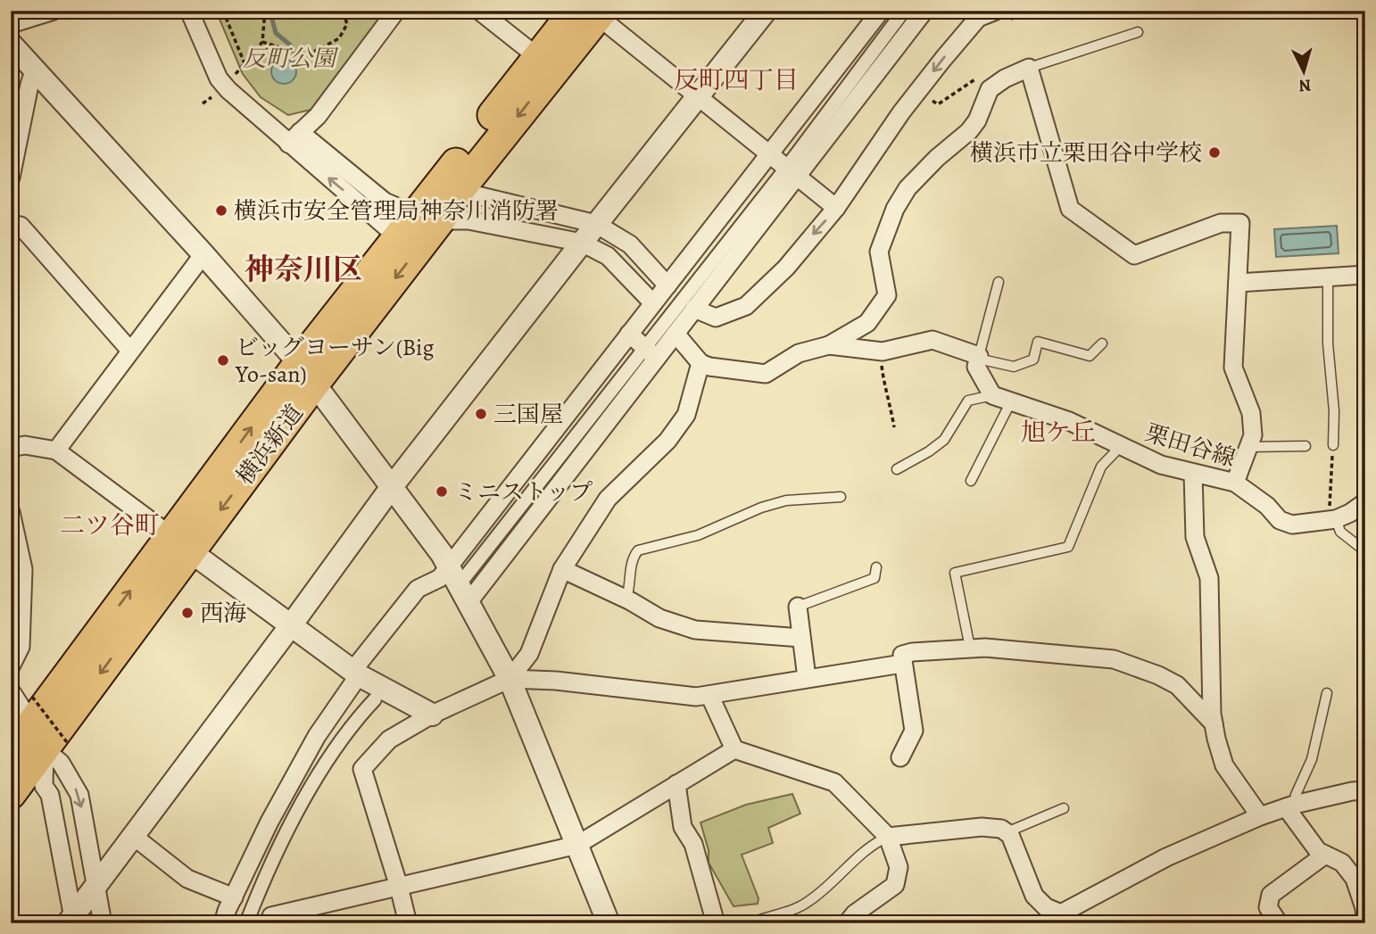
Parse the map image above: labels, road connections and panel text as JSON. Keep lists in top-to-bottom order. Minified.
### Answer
{"streets":{"highway":["横浜新道"],"street":["栗田谷線"]},"districts":["反町四丁目","神奈川区","旭ケ丘","二ツ谷町"],"parks":["反町公園"],"places":["横浜市立栗田谷中学校","横浜市安全管理局神奈川消防署","ビッグヨーサン(Big Yo-san)","三国屋","ミニストップ","西海"],"north":"bottom"}
